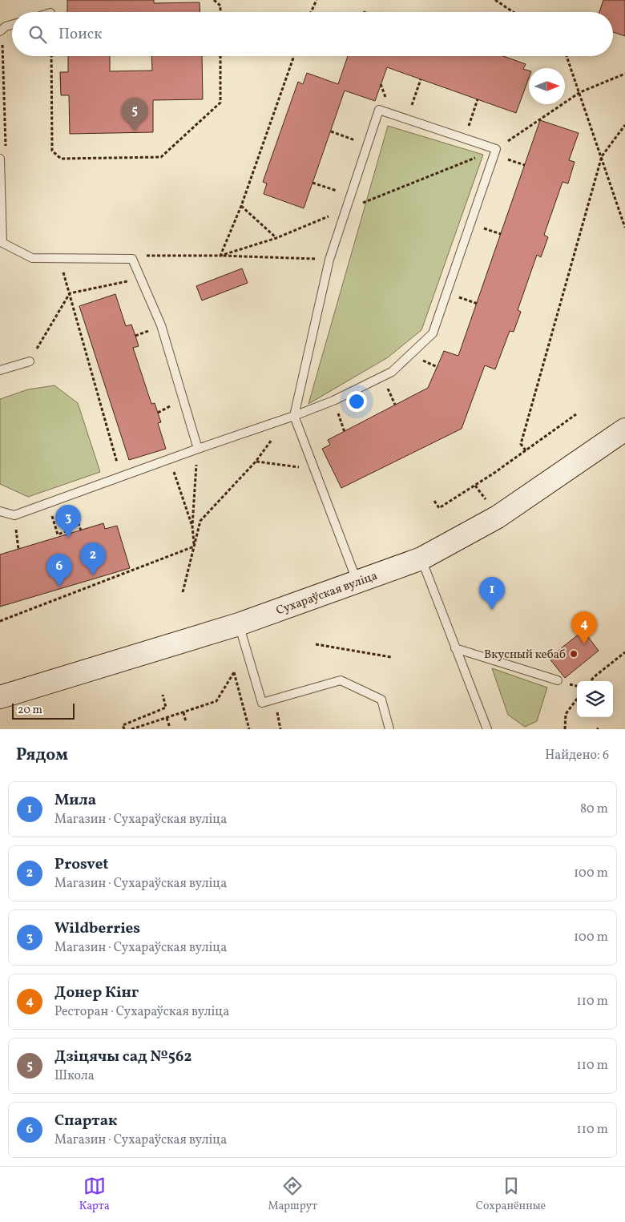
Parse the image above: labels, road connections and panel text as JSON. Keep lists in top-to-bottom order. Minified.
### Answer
{"streets":{"main road":["Сухараўская вуліца"]},"places":["Вкусный кебаб"],"scale_bar":"20 m","north":"right","page":{"search":"Поиск","pins":["5","3","2","6","1","4"],"scale":"20 m","heading":["Рядом","Найдено: 6"],"list":[{"mark":"1","name":"Мила","note":"Магазин · Сухараўская вуліца","value":"80 m"},{"mark":"2","name":"Prosvet","note":"Магазин · Сухараўская вуліца","value":"100 m"},{"mark":"3","name":"Wildberries","note":"Магазин · Сухараўская вуліца","value":"100 m"},{"mark":"4","name":"Донер Кінг","note":"Ресторан · Сухараўская вуліца","value":"110 m"},{"mark":"5","name":"Дзіцячы сад №562","note":"Школа","value":"110 m"},{"mark":"6","name":"Спартак","note":"Магазин · Сухараўская вуліца","value":"110 m"}],"nav":["Карта","Маршрут","Сохранённые"]}}
